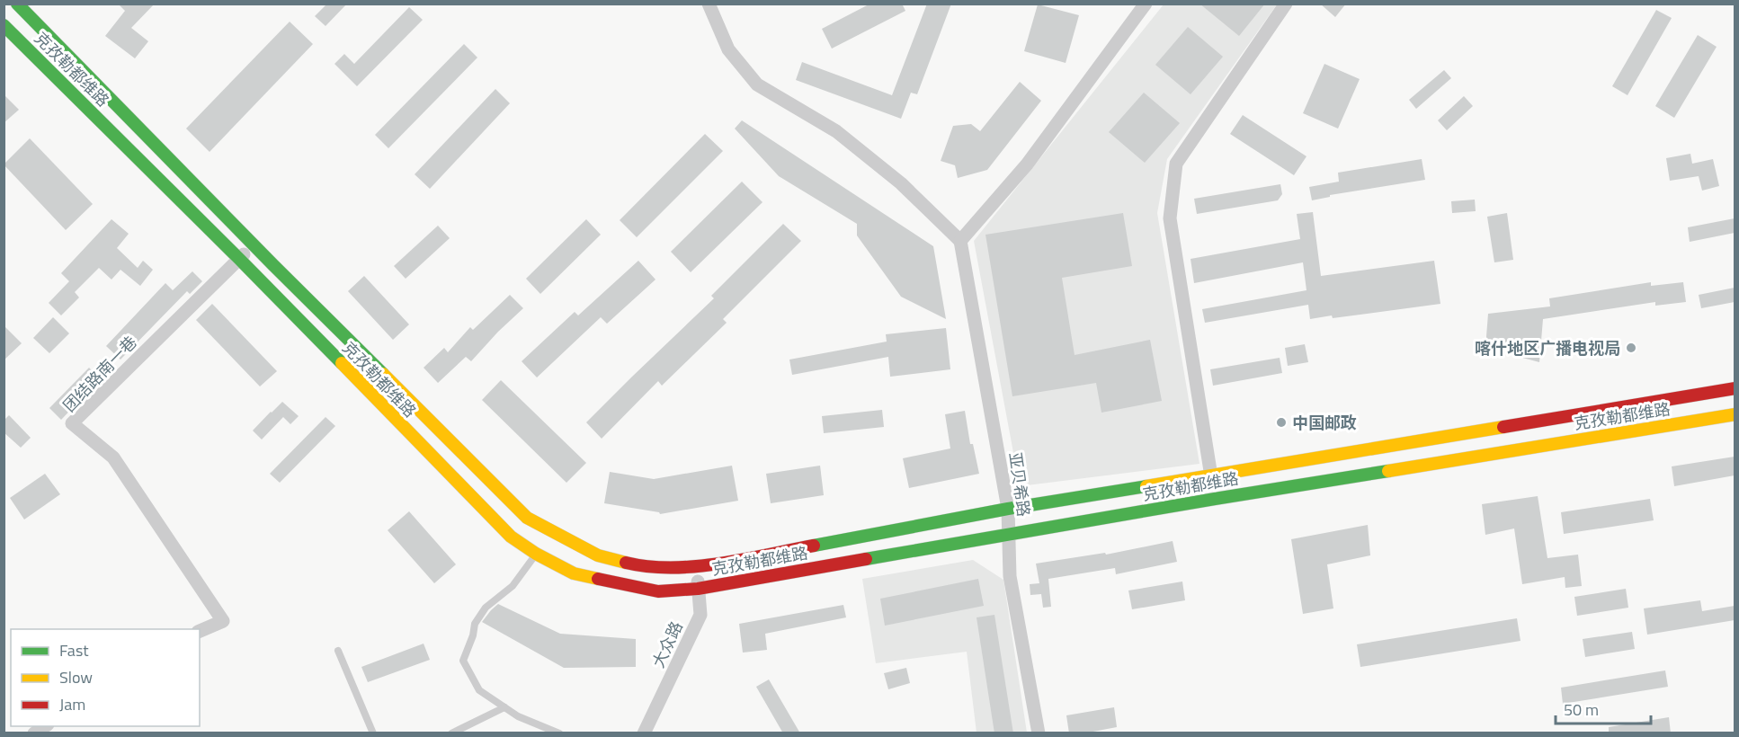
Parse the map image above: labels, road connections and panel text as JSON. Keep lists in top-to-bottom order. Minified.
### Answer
{"streets":{"main road":["克孜勒都维路"],"street":["团结路南一巷","亚贝希路","大众路"]},"crossings":[["克孜勒都维路","团结路南一巷"],["克孜勒都维路","亚贝希路"],["克孜勒都维路","大众路"]],"places":["喀什地区广播电视局","中国邮政"],"legend":["Fast","Slow","Jam"],"scale_bar":"50 m"}
